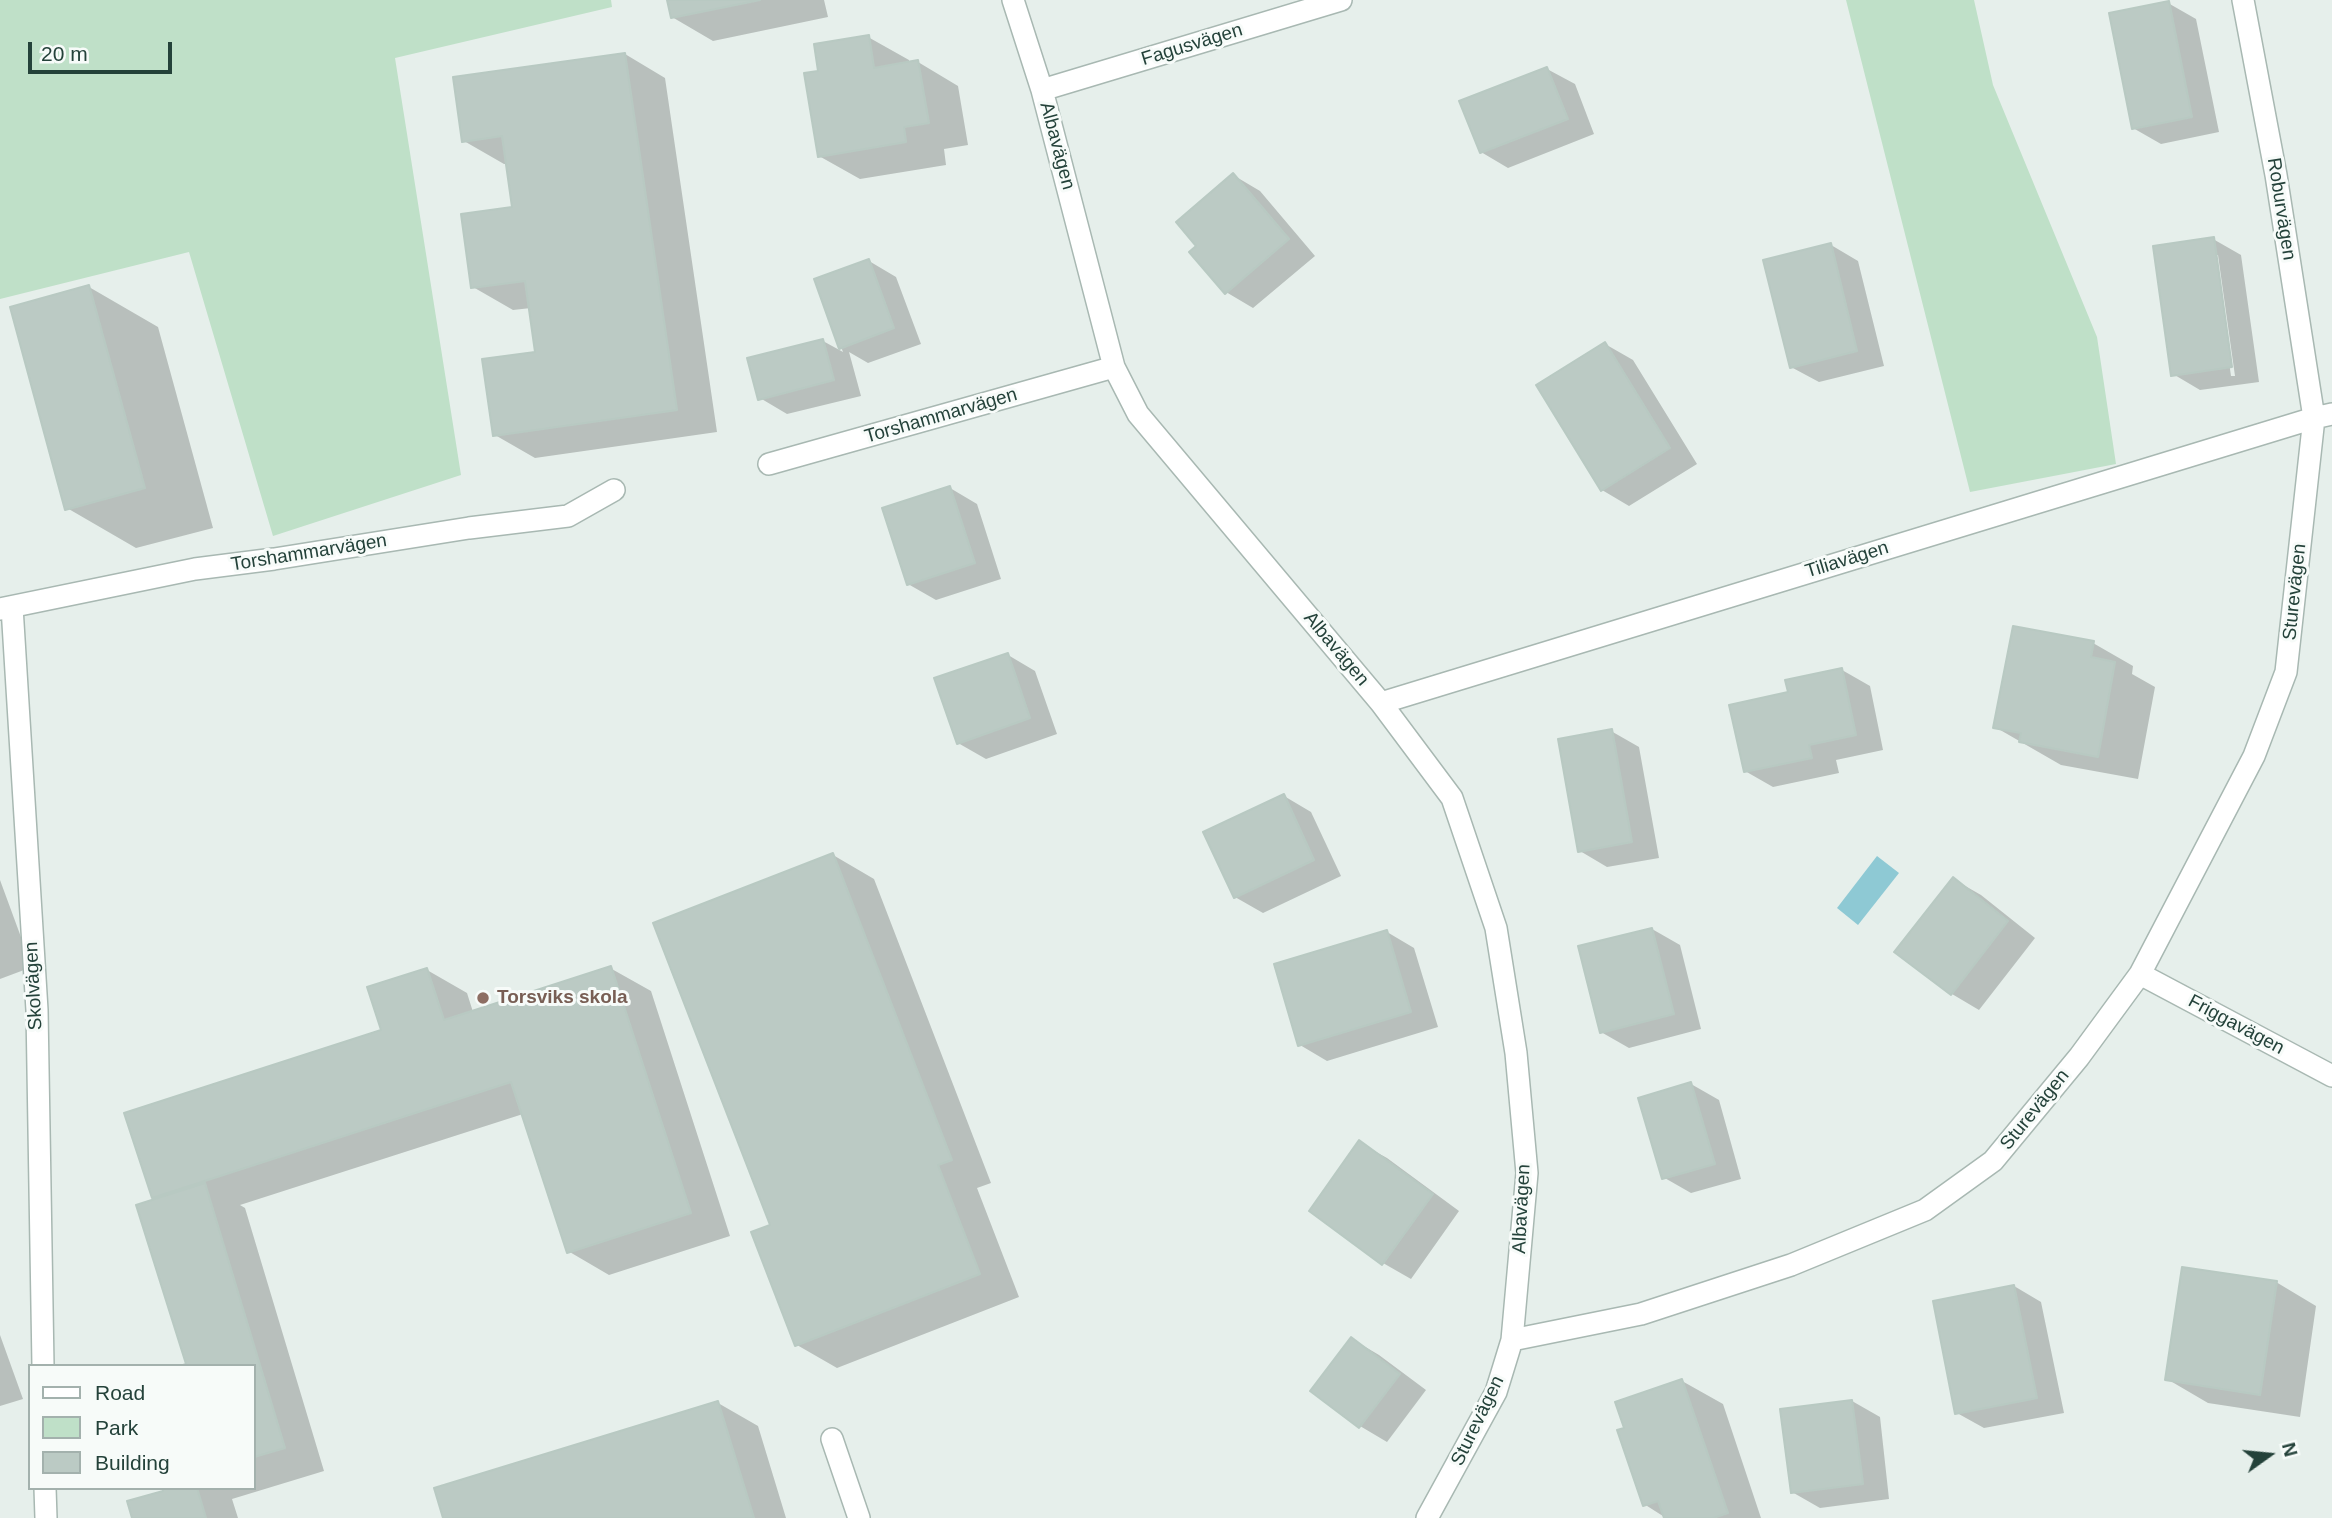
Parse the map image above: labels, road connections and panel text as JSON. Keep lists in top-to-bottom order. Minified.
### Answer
{"streets":{"street":["Fagusvägen","Albavägen","Roburvägen","Torshammarvägen","Tiliavägen","Sturevägen","Skolvägen","Friggavägen"]},"crossings":[["Fagusvägen","Albavägen"],["Albavägen","Torshammarvägen"],["Albavägen","Tiliavägen"],["Albavägen","Sturevägen"],["Roburvägen","Tiliavägen"],["Roburvägen","Sturevägen"],["Torshammarvägen","Skolvägen"],["Tiliavägen","Sturevägen"],["Sturevägen","Friggavägen"]],"places":["Torsviks skola"],"legend":["Road","Park","Building"],"scale_bar":"20 m","north":"right"}
